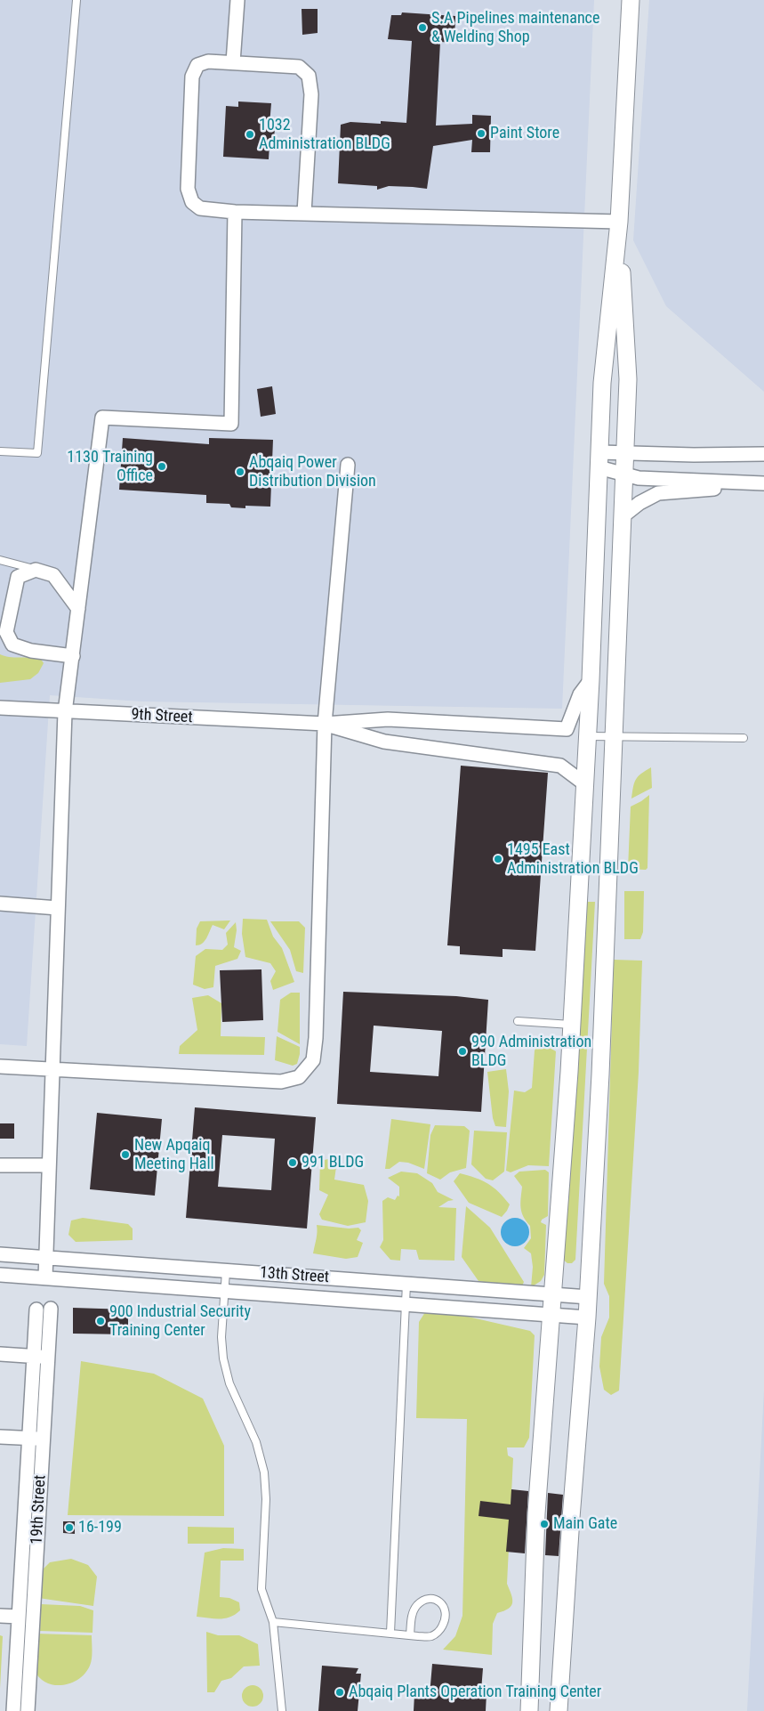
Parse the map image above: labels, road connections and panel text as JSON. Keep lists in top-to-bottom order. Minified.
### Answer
{"streets":{"street":["9th Street","13th Street","19th Street"]},"places":["S.A Pipelines maintenance & Welding Shop","Paint Store","1032 Administration BLDG","1130 Training Office","Abqaiq Power Distribution Division","1495 East Administration BLDG","990 Administration BLDG","New Apqaiq Meeting Hall","991 BLDG","900 Industrial Security Training Center","Main Gate","16-199","Abqaiq Plants Operation Training Center"]}
